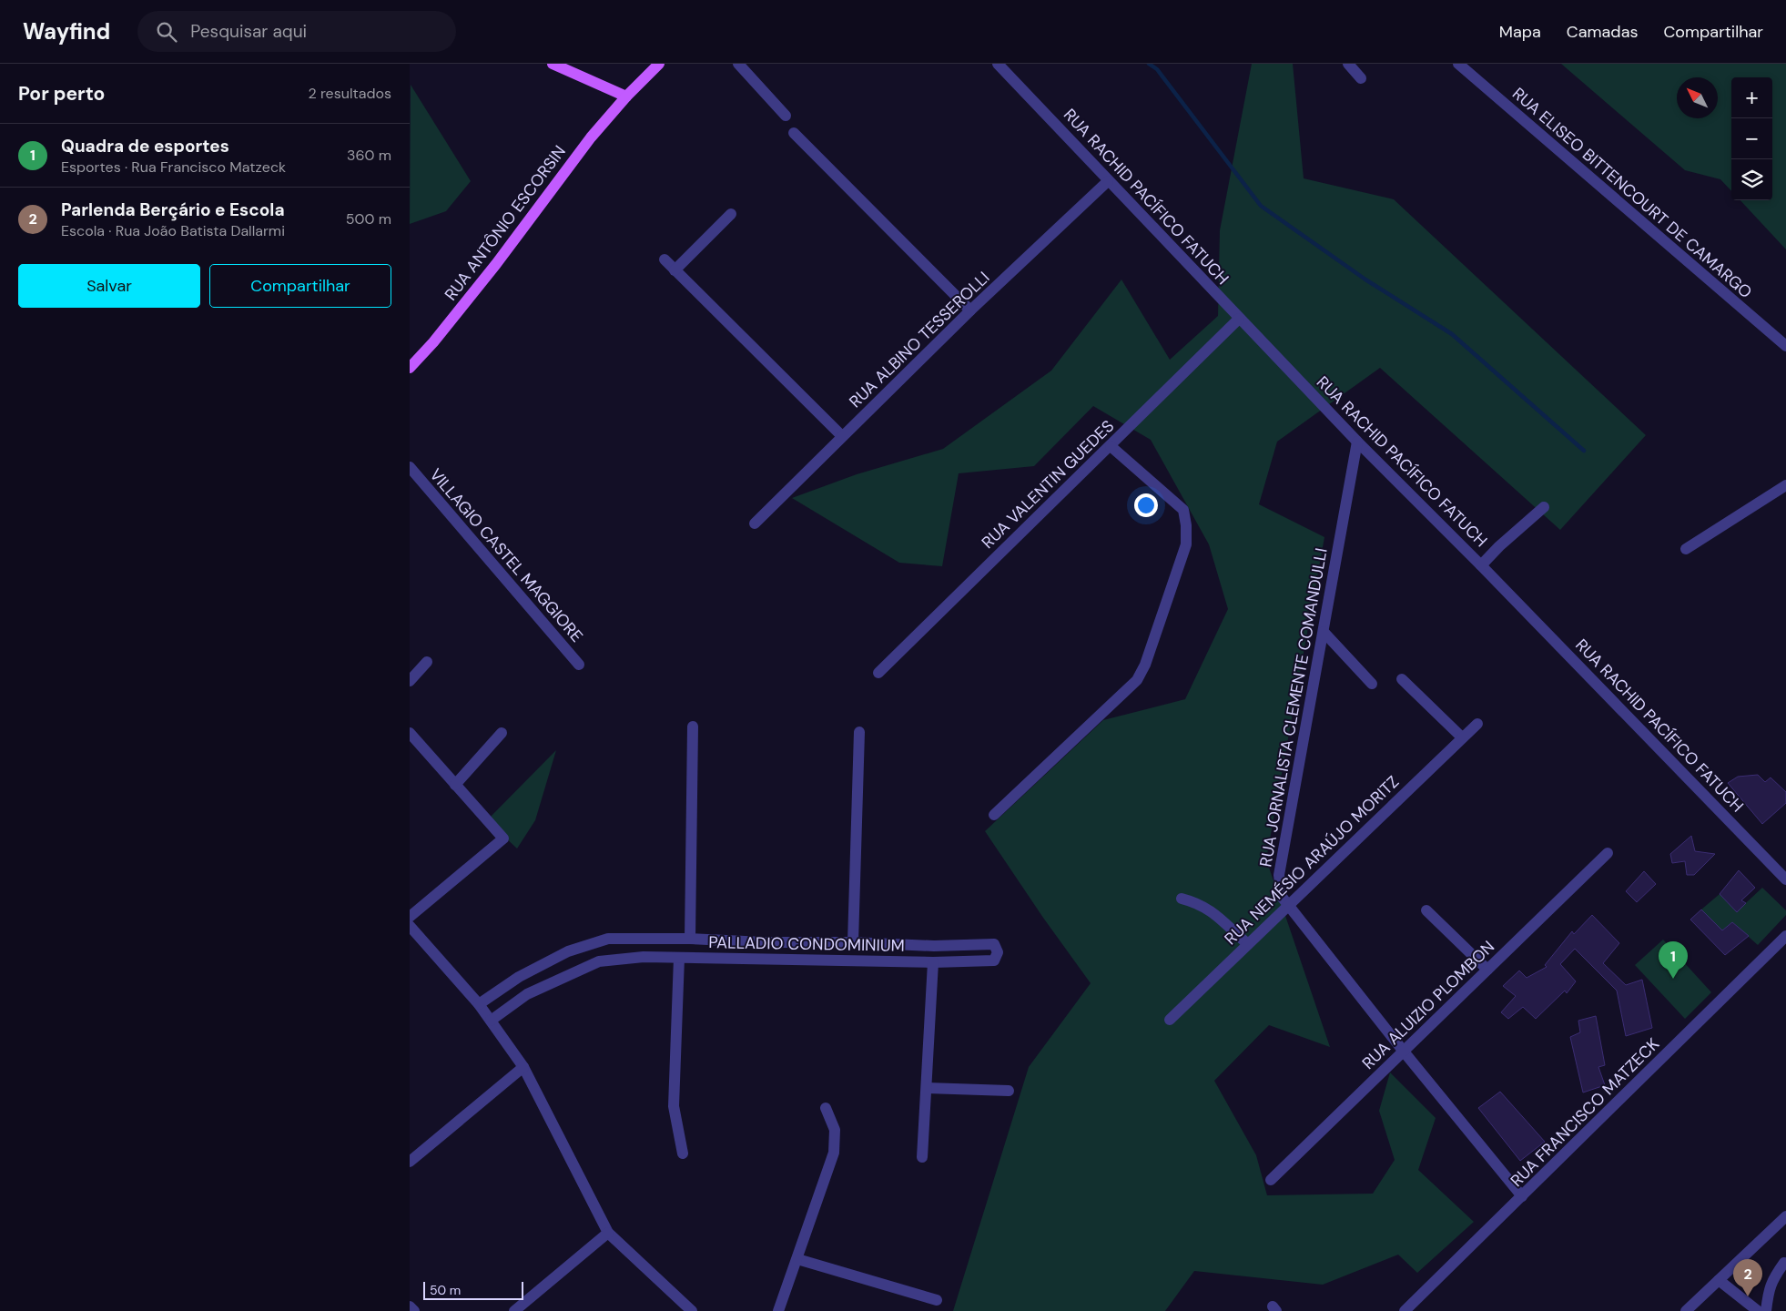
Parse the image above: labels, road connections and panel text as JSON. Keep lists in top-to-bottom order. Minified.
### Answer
{"streets":{"main road":["RUA ANTÔNIO ESCORSIN"],"street":["RUA ELISEO BITTENCOURT DE CAMARGO","RUA RACHID PACÍFICO FATUCH","RUA ALBINO TESSEROLLI","RUA VALENTIN GUEDES","VILLAGIO CASTEL MAGGIORE","RUA JORNALISTA CLEMENTE COMANDULLI","RUA NEMÉSIO ARAÚJO MORITZ","PALLADIO CONDOMINIUM","RUA ALUIZIO PLOMBON","RUA FRANCISCO MATZECK"]},"crossings":[["RUA RACHID PACÍFICO FATUCH","RUA ALBINO TESSEROLLI"],["RUA RACHID PACÍFICO FATUCH","RUA VALENTIN GUEDES"],["RUA RACHID PACÍFICO FATUCH","RUA JORNALISTA CLEMENTE COMANDULLI"],["RUA JORNALISTA CLEMENTE COMANDULLI","RUA NEMÉSIO ARAÚJO MORITZ"],["RUA JORNALISTA CLEMENTE COMANDULLI","RUA ALUIZIO PLOMBON"],["RUA JORNALISTA CLEMENTE COMANDULLI","RUA FRANCISCO MATZECK"]],"scale_bar":"50 m","north":"top left","page":{"header":"Wayfind","search":"Pesquisar aqui","nav":["Mapa","Camadas","Compartilhar"],"heading":["Por perto","2 resultados"],"map_buttons":["+","−"],"list":[{"mark":"1","name":"Quadra de esportes","note":"Esportes · Rua Francisco Matzeck","value":"360 m"},{"mark":"2","name":"Parlenda Berçário e Escola","note":"Escola · Rua João Batista Dallarmi","value":"500 m"}],"buttons":["Salvar","Compartilhar"],"pins":["1","2"],"scale":"50 m"}}
